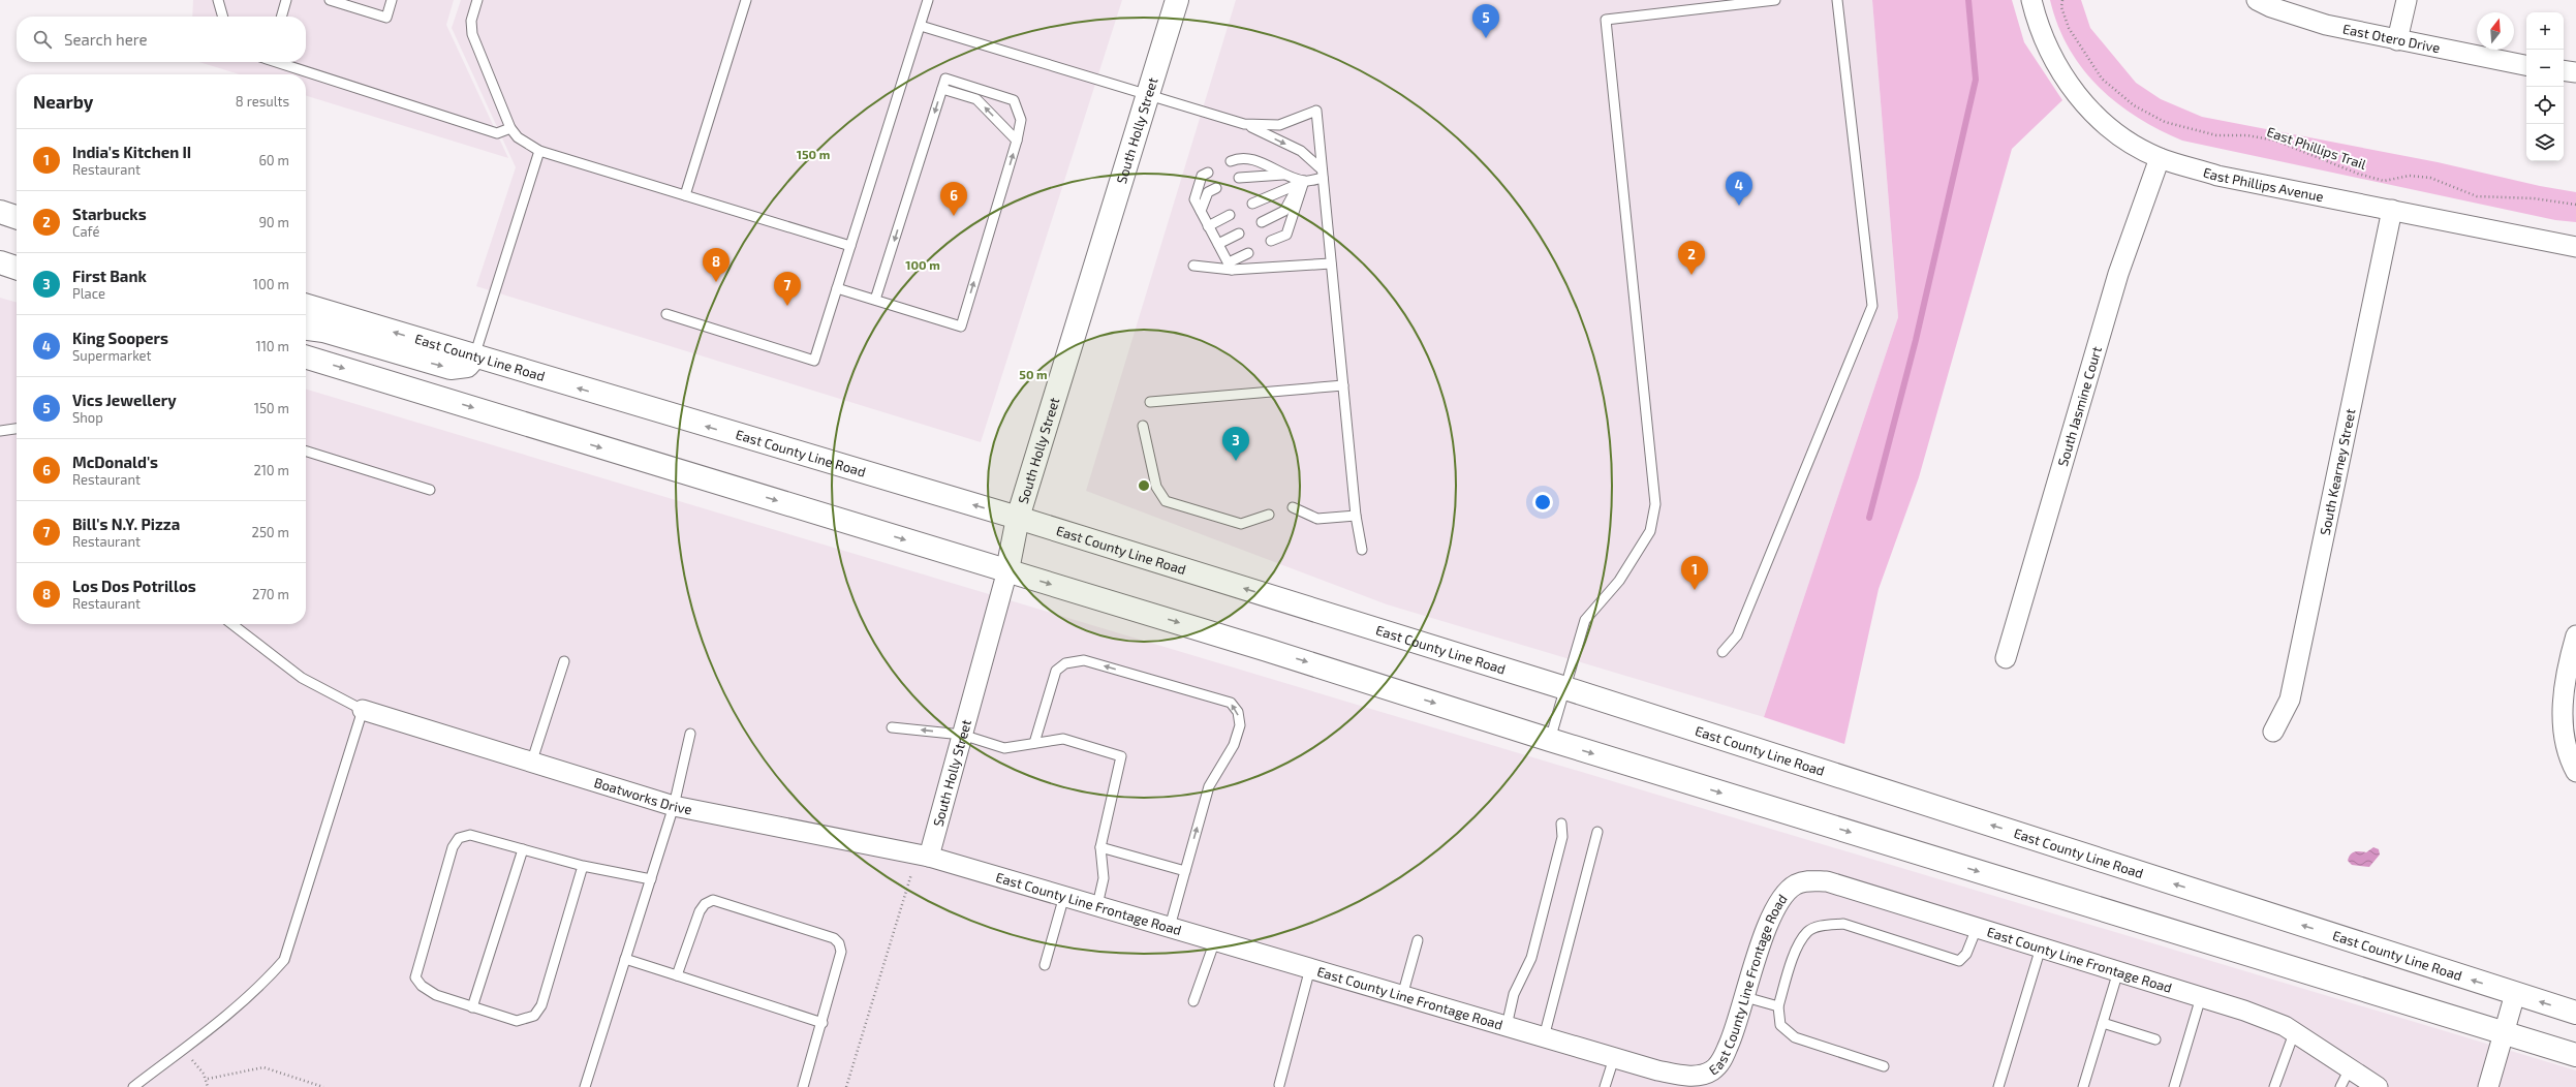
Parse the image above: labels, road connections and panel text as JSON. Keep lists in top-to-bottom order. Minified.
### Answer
{"streets":{"main road":["South Holly Street","East County Line Road"],"street":["East Otero Drive","East Phillips Avenue","South Jasmine Court","South Kearney Street","Boatworks Drive","East County Line Frontage Road"],"path":["East Phillips Trail"]},"crossings":[["South Holly Street","East County Line Road"],["South Holly Street","Boatworks Drive"],["South Holly Street","East County Line Frontage Road"],["East Phillips Avenue","South Jasmine Court"],["East Phillips Avenue","South Kearney Street"],["Boatworks Drive","East County Line Frontage Road"]],"north":"top","page":{"pins":["5","4","6","2","8","7","3","1"],"map_buttons":["+","−"],"search":"Search here","heading":["Nearby","8 results"],"list":[{"mark":"1","name":"India's Kitchen II","note":"Restaurant","value":"60 m"},{"mark":"2","name":"Starbucks","note":"Café","value":"90 m"},{"mark":"3","name":"First Bank","note":"Place","value":"100 m"},{"mark":"4","name":"King Soopers","note":"Supermarket","value":"110 m"},{"mark":"5","name":"Vics Jewellery","note":"Shop","value":"150 m"},{"mark":"6","name":"McDonald's","note":"Restaurant","value":"210 m"},{"mark":"7","name":"Bill's N.Y. Pizza","note":"Restaurant","value":"250 m"},{"mark":"8","name":"Los Dos Potrillos","note":"Restaurant","value":"270 m"}]},"rings":["150 m","100 m","50 m"]}
